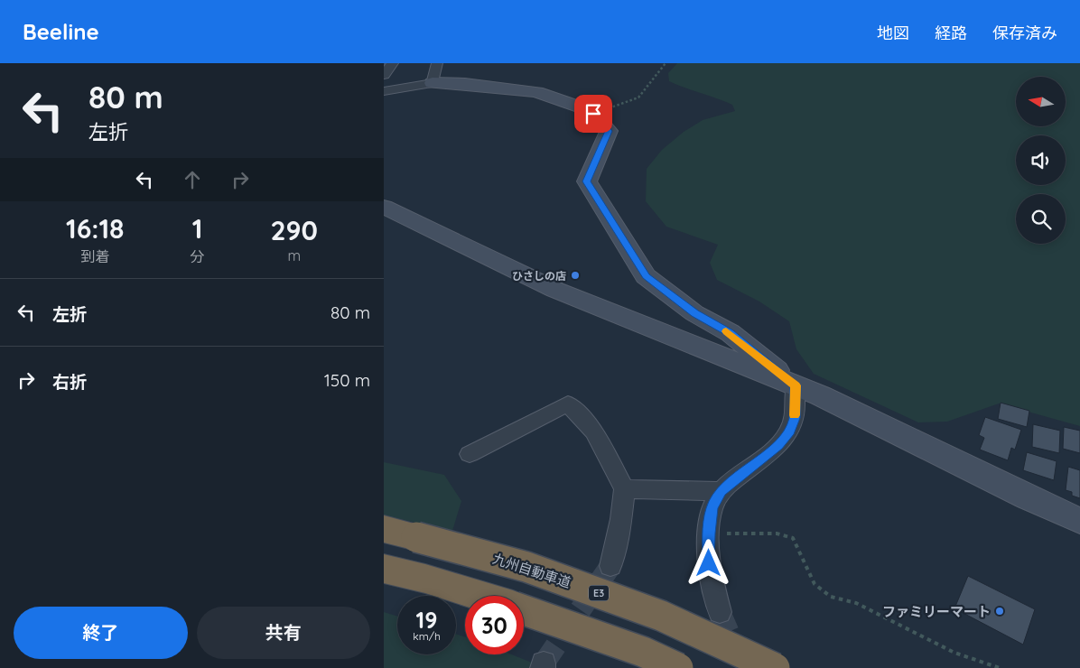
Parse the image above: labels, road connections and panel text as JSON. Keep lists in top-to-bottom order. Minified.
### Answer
{"streets":{"highway":["九州自動車道","E3"]},"places":["ひさしの店","ファミリーマート"],"north":"left","page":{"header":"Beeline","nav":["地図","経路","保存済み"],"turn":["80 m","左折"],"eta":["16:18","到着","1","分","290","m"],"list":[{"name":"左折","value":"80 m"},{"name":"右折","value":"150 m"}],"speed":"19 km/h","limit":"30","buttons":["終了","共有"]}}
